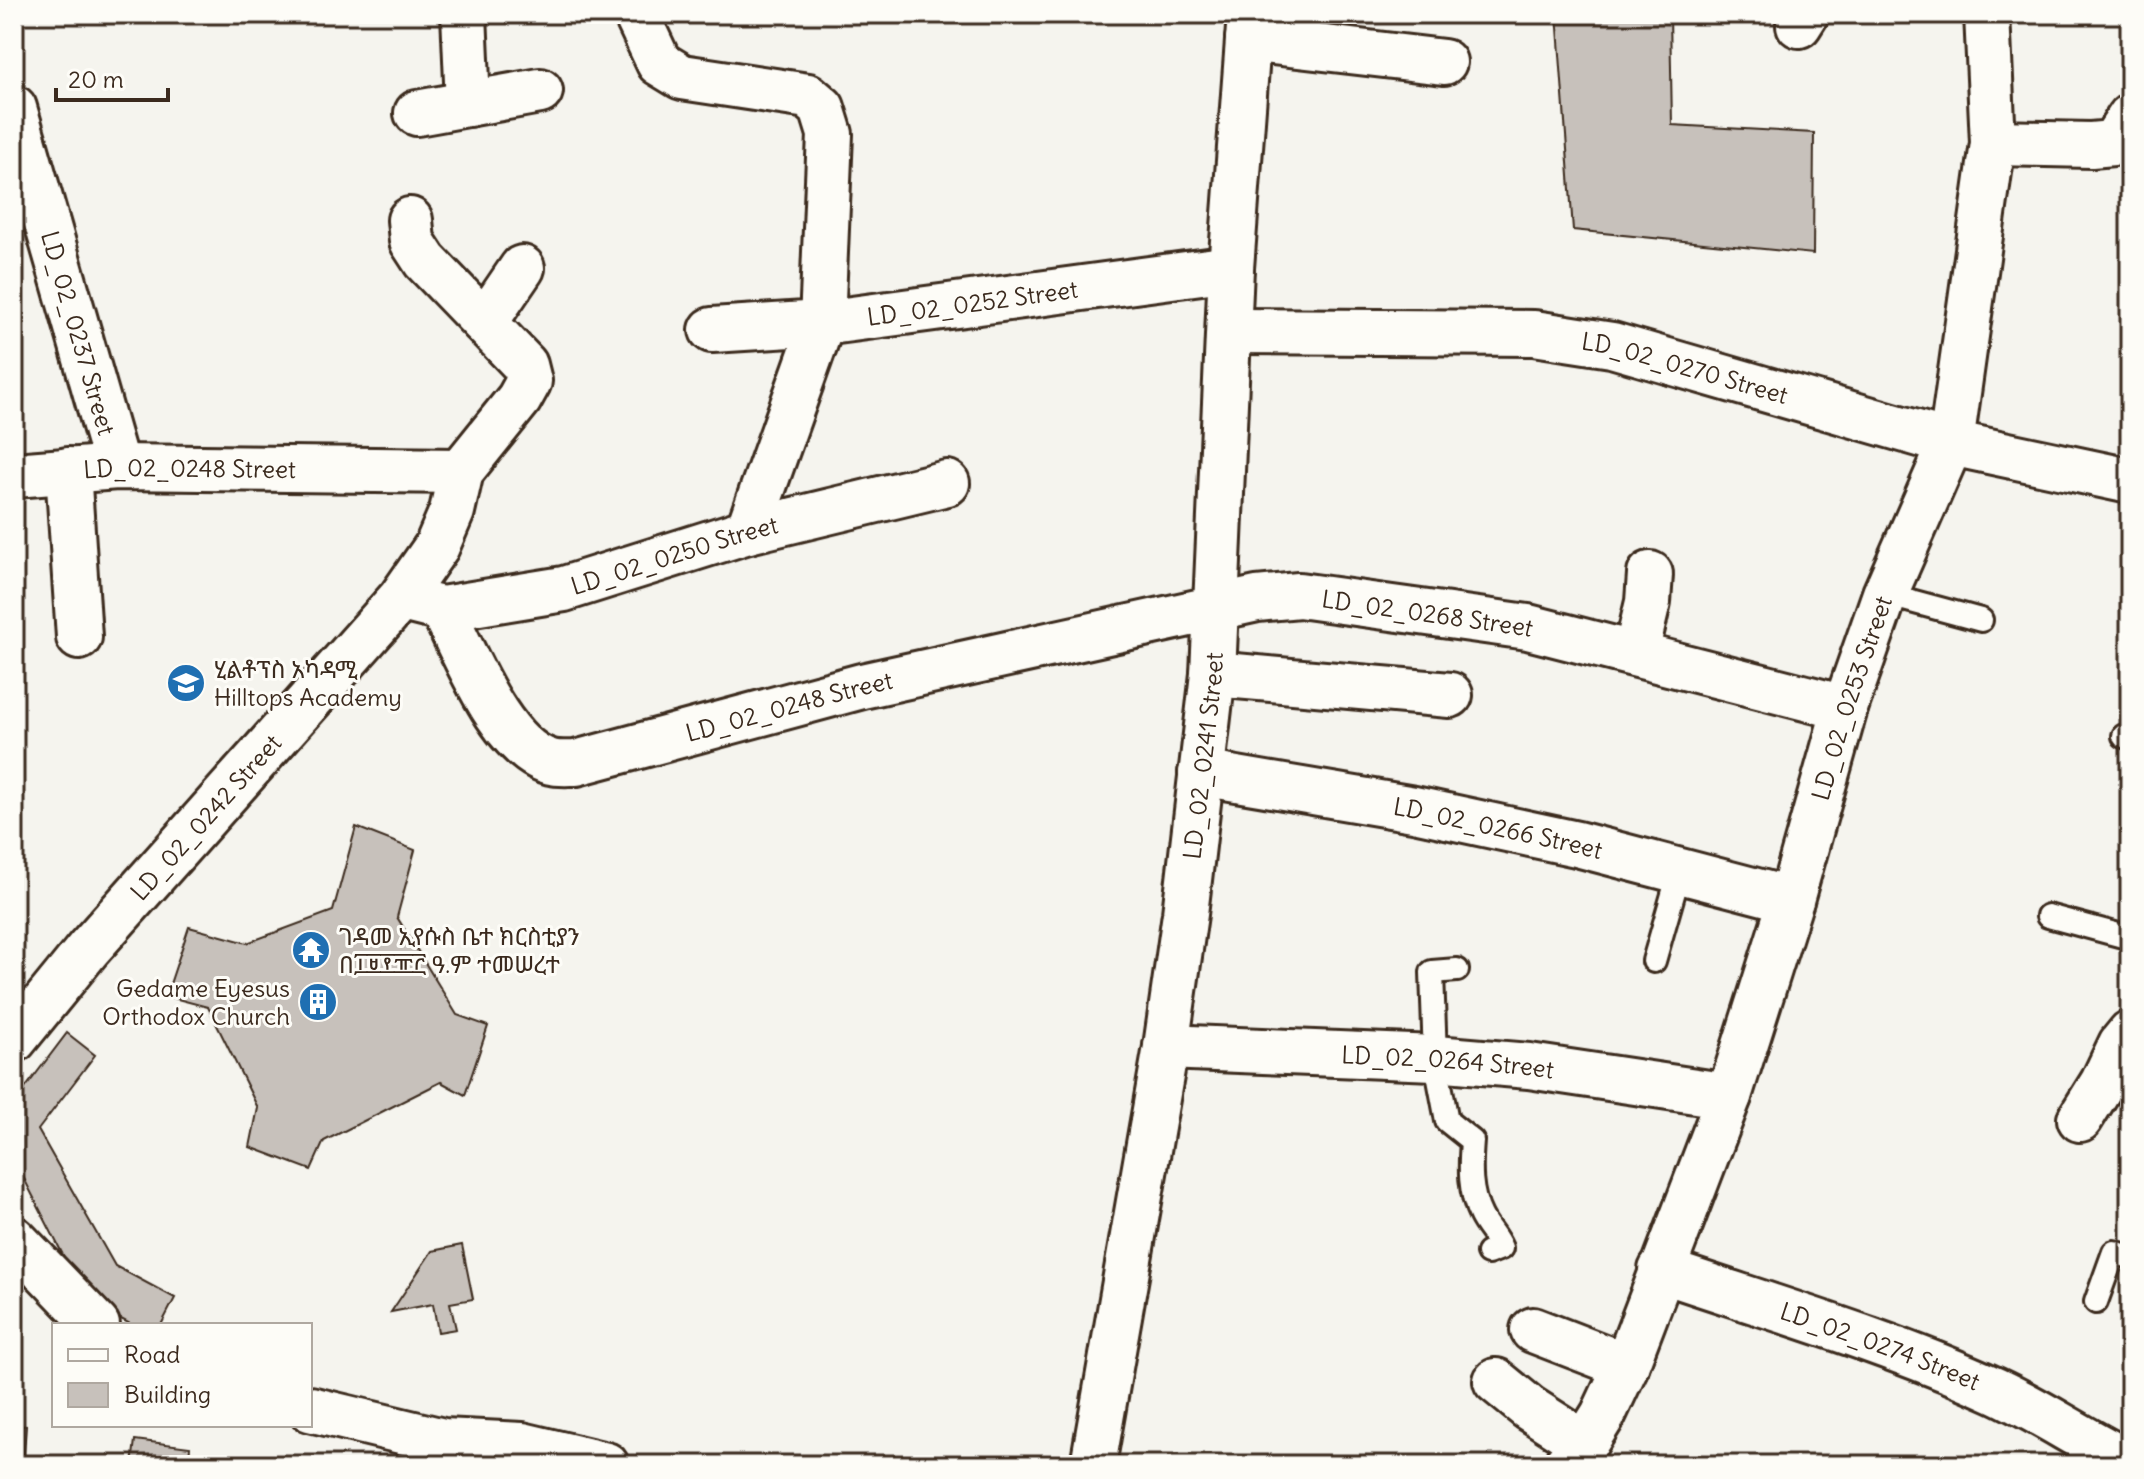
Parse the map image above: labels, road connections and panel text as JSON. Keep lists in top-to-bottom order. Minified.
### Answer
{"streets":{"street":["LD_02_0252 Street","LD_02_0237 Street","LD_02_0270 Street","LD_02_0248 Street","LD_02_0250 Street","LD_02_0268 Street","LD_02_0253 Street","LD_02_0241 Street","LD_02_0242 Street","LD_02_0266 Street","LD_02_0264 Street","LD_02_0274 Street"]},"crossings":[["LD_02_0252 Street","LD_02_0241 Street"],["LD_02_0237 Street","LD_02_0248 Street"],["LD_02_0270 Street","LD_02_0253 Street"],["LD_02_0270 Street","LD_02_0241 Street"],["LD_02_0248 Street","LD_02_0250 Street"],["LD_02_0248 Street","LD_02_0268 Street"],["LD_02_0248 Street","LD_02_0241 Street"],["LD_02_0250 Street","LD_02_0242 Street"],["LD_02_0268 Street","LD_02_0253 Street"],["LD_02_0268 Street","LD_02_0241 Street"],["LD_02_0253 Street","LD_02_0266 Street"],["LD_02_0253 Street","LD_02_0264 Street"],["LD_02_0253 Street","LD_02_0274 Street"],["LD_02_0241 Street","LD_02_0266 Street"],["LD_02_0241 Street","LD_02_0264 Street"]],"places":{"school or university":["ሂልቶፕስ አካዳሚ Hilltops Academy"],"temple":["ገዳመ ኢየሱስ ቤተ ክርስቲያን በ፲፱፻፹፫ ዓ.ም ተመሠረተ"],"building":["Gedame Eyesus Orthodox Church"]},"legend":["Road","Building"],"scale_bar":"20 m"}
